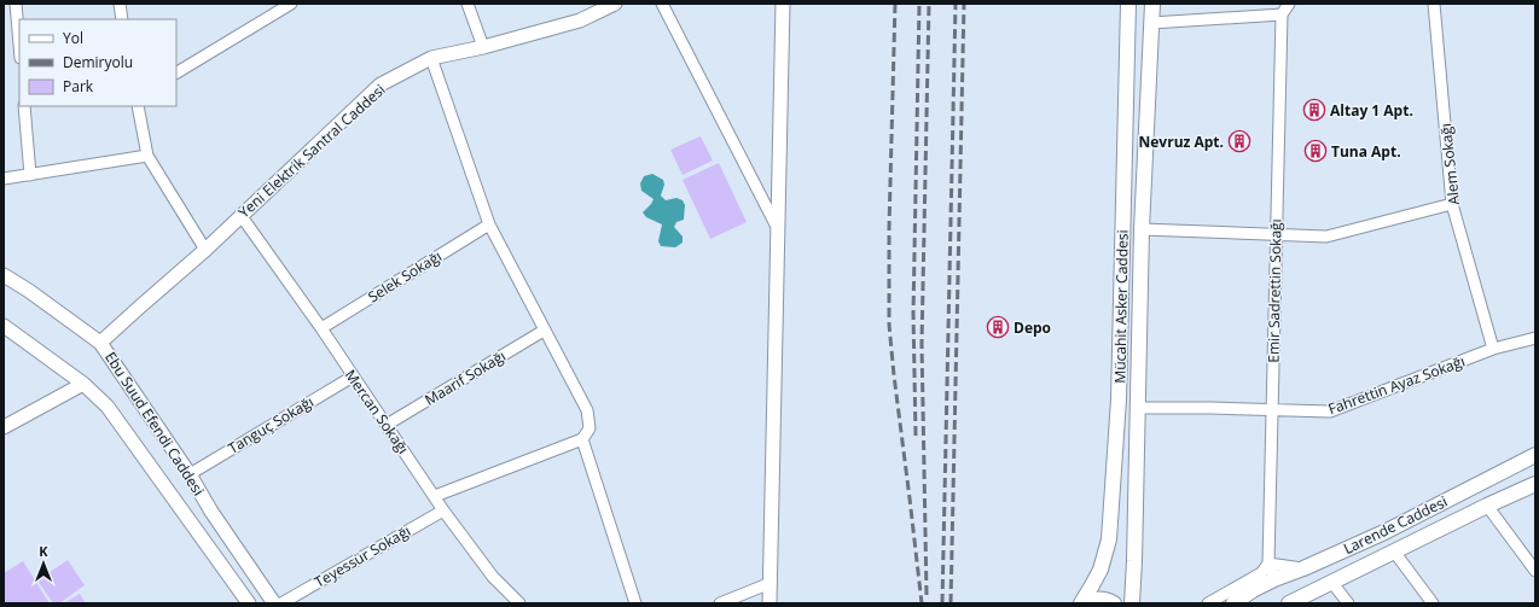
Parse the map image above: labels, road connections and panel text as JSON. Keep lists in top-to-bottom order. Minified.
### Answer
{"streets":{"main road":["Mücahit Asker Caddesi","Larende Caddesi"],"street":["Yeni Elektrik Santral Caddesi","Alem Sokağı","Selek Sokağı","Emir Sadrettin Sokağı","Maarif Sokağı","Fahrettin Ayaz Sokağı","Mercan Sokağı","Ebu Suud Efendi Caddesi","Tanguç Sokağı","Teyessür Sokağı"]},"crossings":[["Yeni Elektrik Santral Caddesi","Mercan Sokağı"],["Yeni Elektrik Santral Caddesi","Ebu Suud Efendi Caddesi"],["Alem Sokağı","Fahrettin Ayaz Sokağı"],["Selek Sokağı","Mercan Sokağı"],["Emir Sadrettin Sokağı","Fahrettin Ayaz Sokağı"],["Emir Sadrettin Sokağı","Larende Caddesi"],["Mücahit Asker Caddesi","Fahrettin Ayaz Sokağı"],["Maarif Sokağı","Mercan Sokağı"],["Mercan Sokağı","Tanguç Sokağı"],["Mercan Sokağı","Teyessür Sokağı"],["Ebu Suud Efendi Caddesi","Tanguç Sokağı"]],"places":{"building":["Altay 1 Apt.","Nevruz Apt.","Tuna Apt.","Depo"]},"legend":["Yol","Demiryolu","Park"],"north":"top"}
